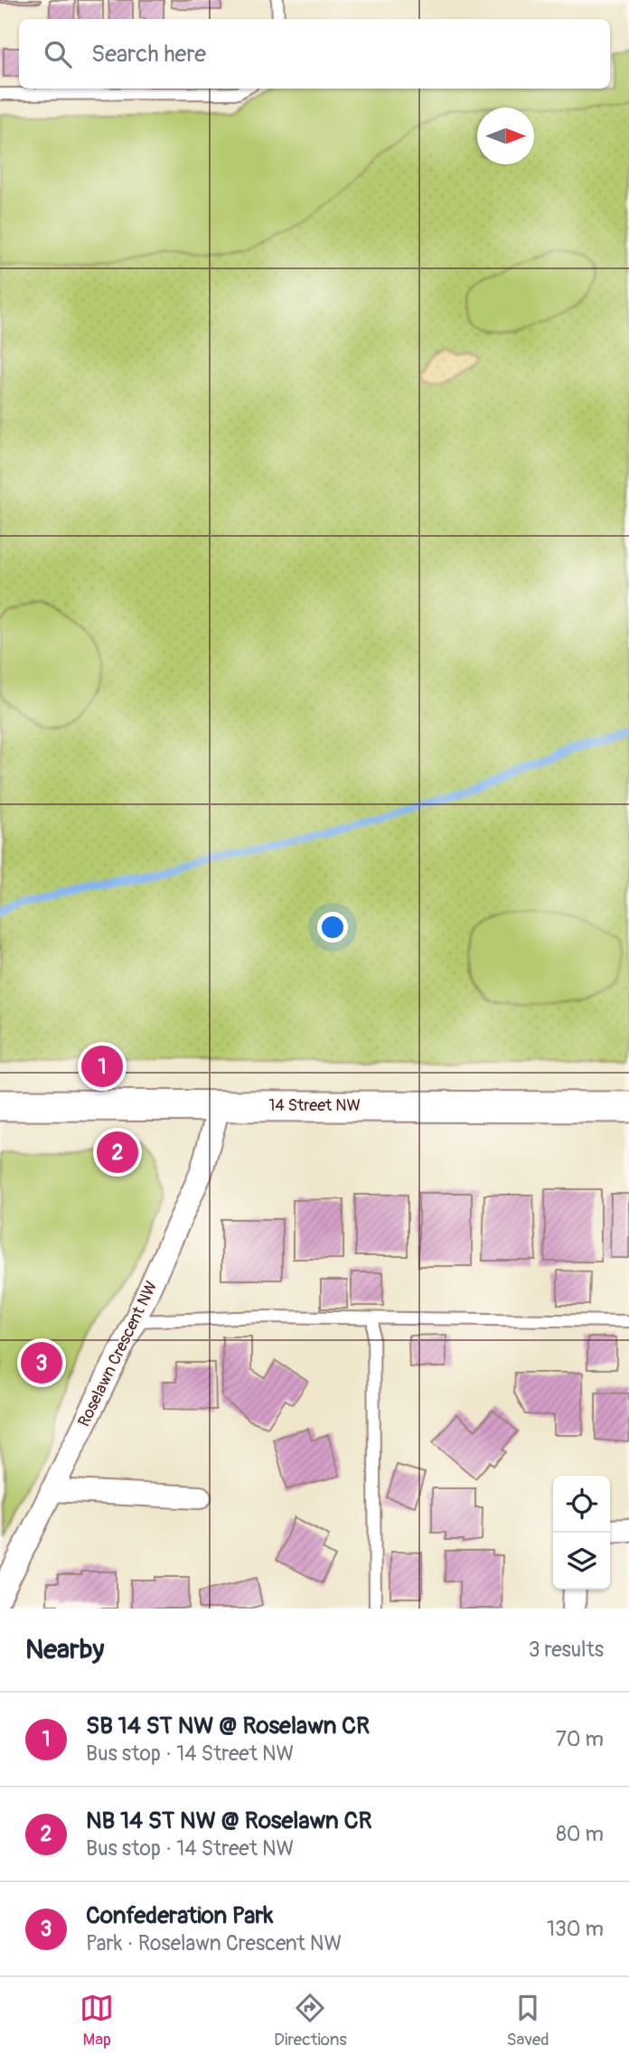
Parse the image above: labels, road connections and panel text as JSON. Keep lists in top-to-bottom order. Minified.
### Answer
{"streets":{"main road":["14 Street NW"],"street":["Roselawn Crescent NW"]},"crossings":[["14 Street NW","Roselawn Crescent NW"]],"north":"right","page":{"search":"Search here","pins":["1","2","3"],"heading":["Nearby","3 results"],"list":[{"mark":"1","name":"SB 14 ST NW @ Roselawn CR","note":"Bus stop · 14 Street NW","value":"70 m"},{"mark":"2","name":"NB 14 ST NW @ Roselawn CR","note":"Bus stop · 14 Street NW","value":"80 m"},{"mark":"3","name":"Confederation Park","note":"Park · Roselawn Crescent NW","value":"130 m"}],"nav":["Map","Directions","Saved"]}}
